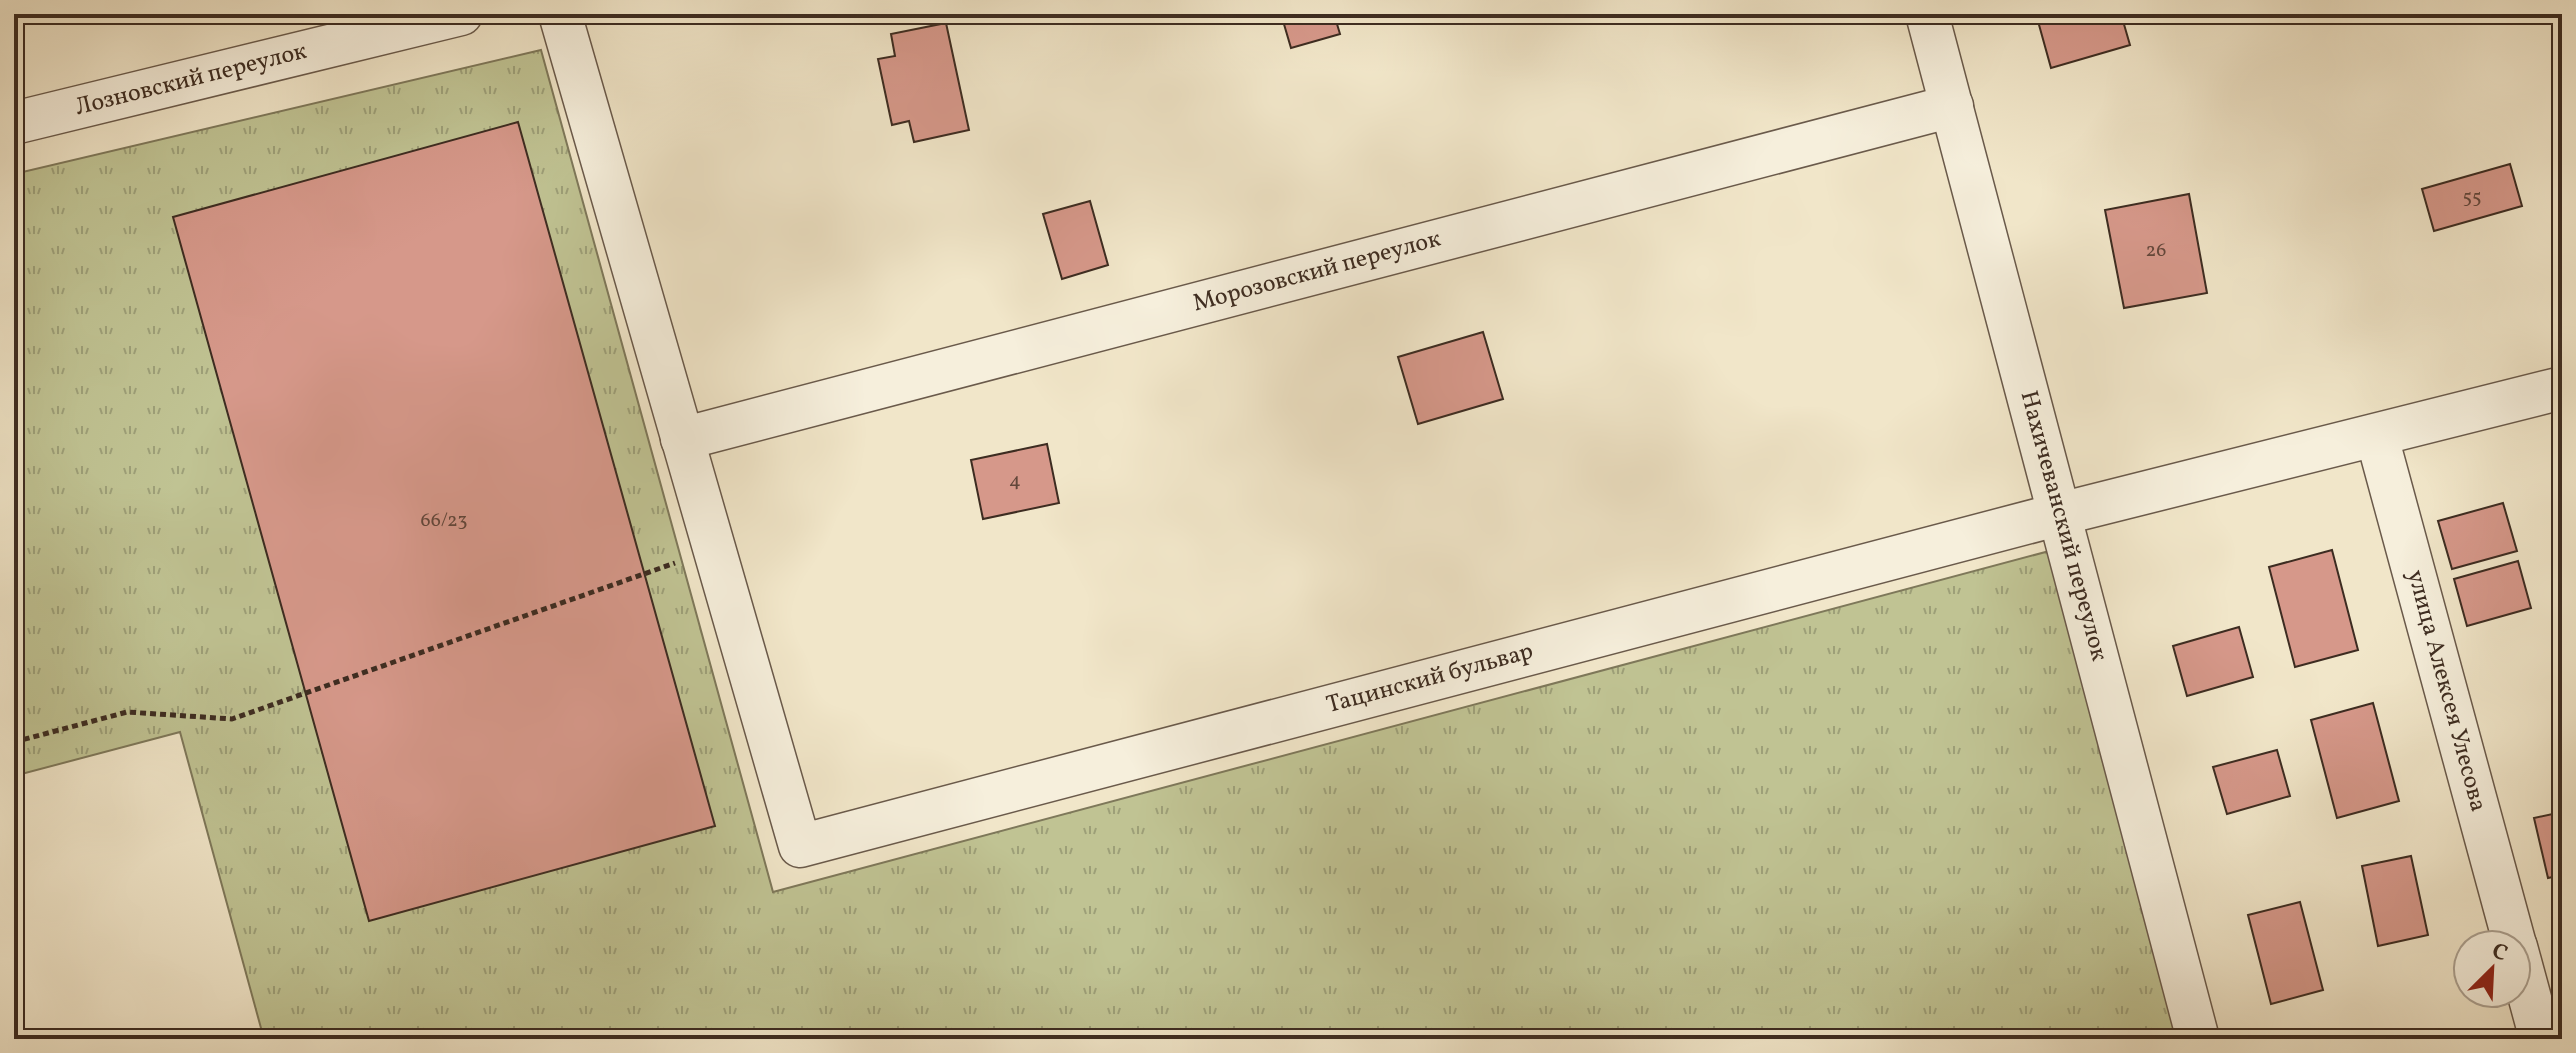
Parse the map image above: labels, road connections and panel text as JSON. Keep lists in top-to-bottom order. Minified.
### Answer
{"streets":{"street":["Лозновский переулок","Морозовский переулок","Нахичеванский переулок","Тацинский бульвар","улица Алексея Улесова"]},"crossings":[["Морозовский переулок","Нахичеванский переулок"],["Нахичеванский переулок","Тацинский бульвар"],["Тацинский бульвар","улица Алексея Улесова"]],"house_numbers":["55","26","4","66/23"],"north":"top right"}
